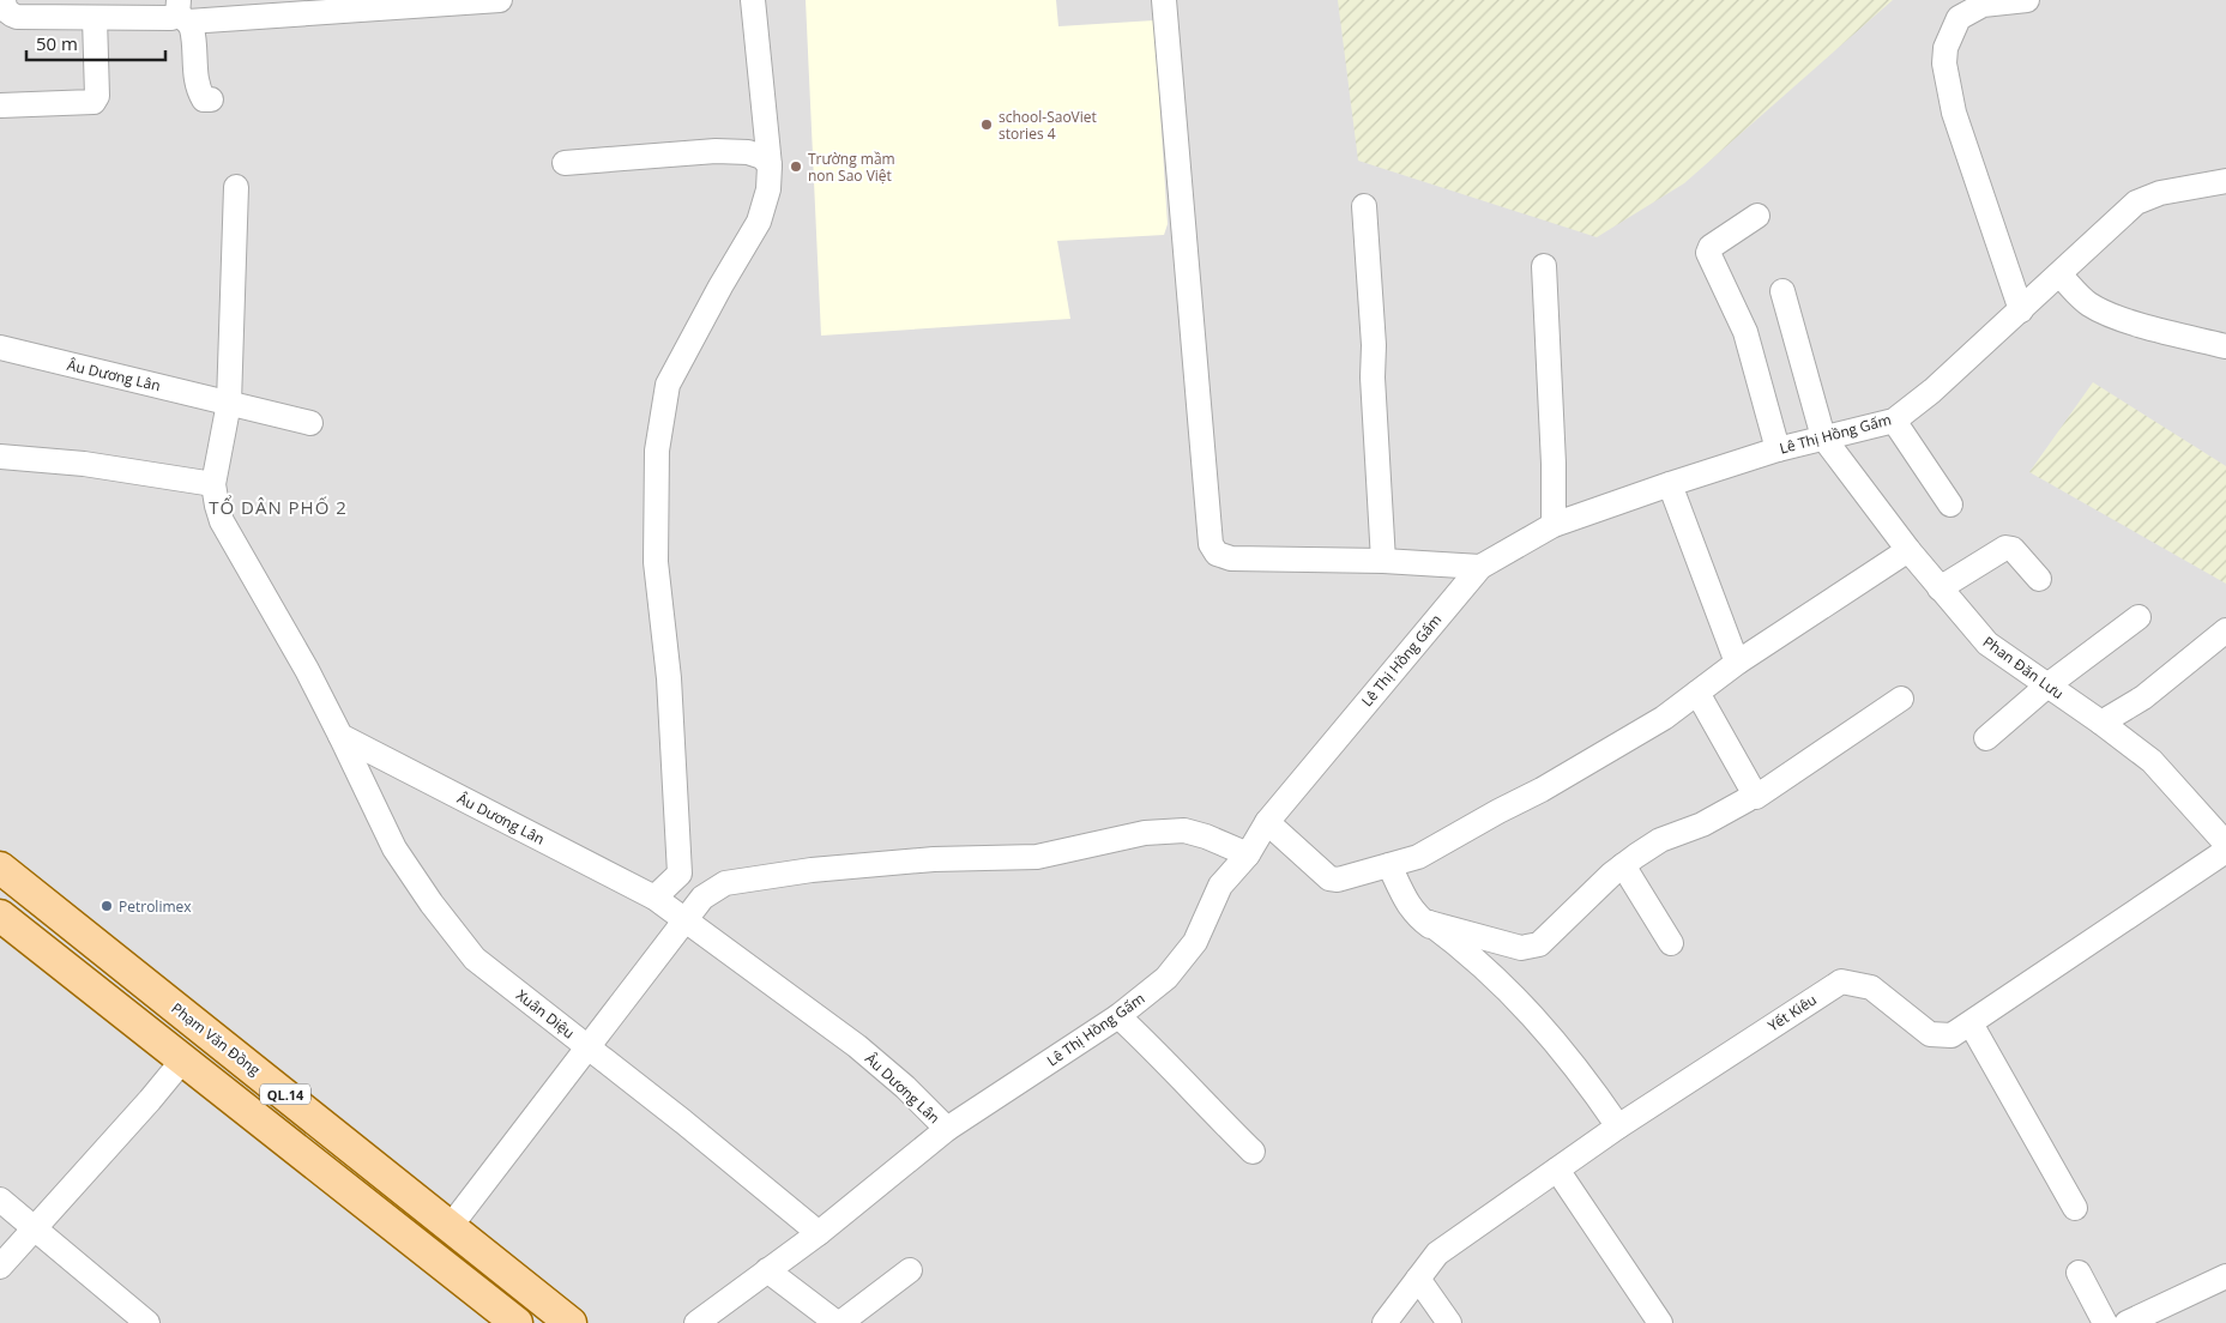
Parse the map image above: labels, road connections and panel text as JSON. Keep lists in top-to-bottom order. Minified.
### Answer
{"streets":{"main road":["Phạm Văn Đồng","QL.14"],"street":["Âu Dương Lân","Lê Thị Hồng Gấm","Phan Đăn Lưu","Yết Kiêu","Xuân Diệu"]},"crossings":[["Âu Dương Lân","Lê Thị Hồng Gấm"],["Âu Dương Lân","Xuân Diệu"],["Lê Thị Hồng Gấm","Phan Đăn Lưu"],["Lê Thị Hồng Gấm","Xuân Diệu"]],"districts":["TỔ DÂN PHỐ 2"],"places":["school-SaoViet stories 4","Trường mầm non Sao Việt","Petrolimex"],"scale_bar":"50 m"}
